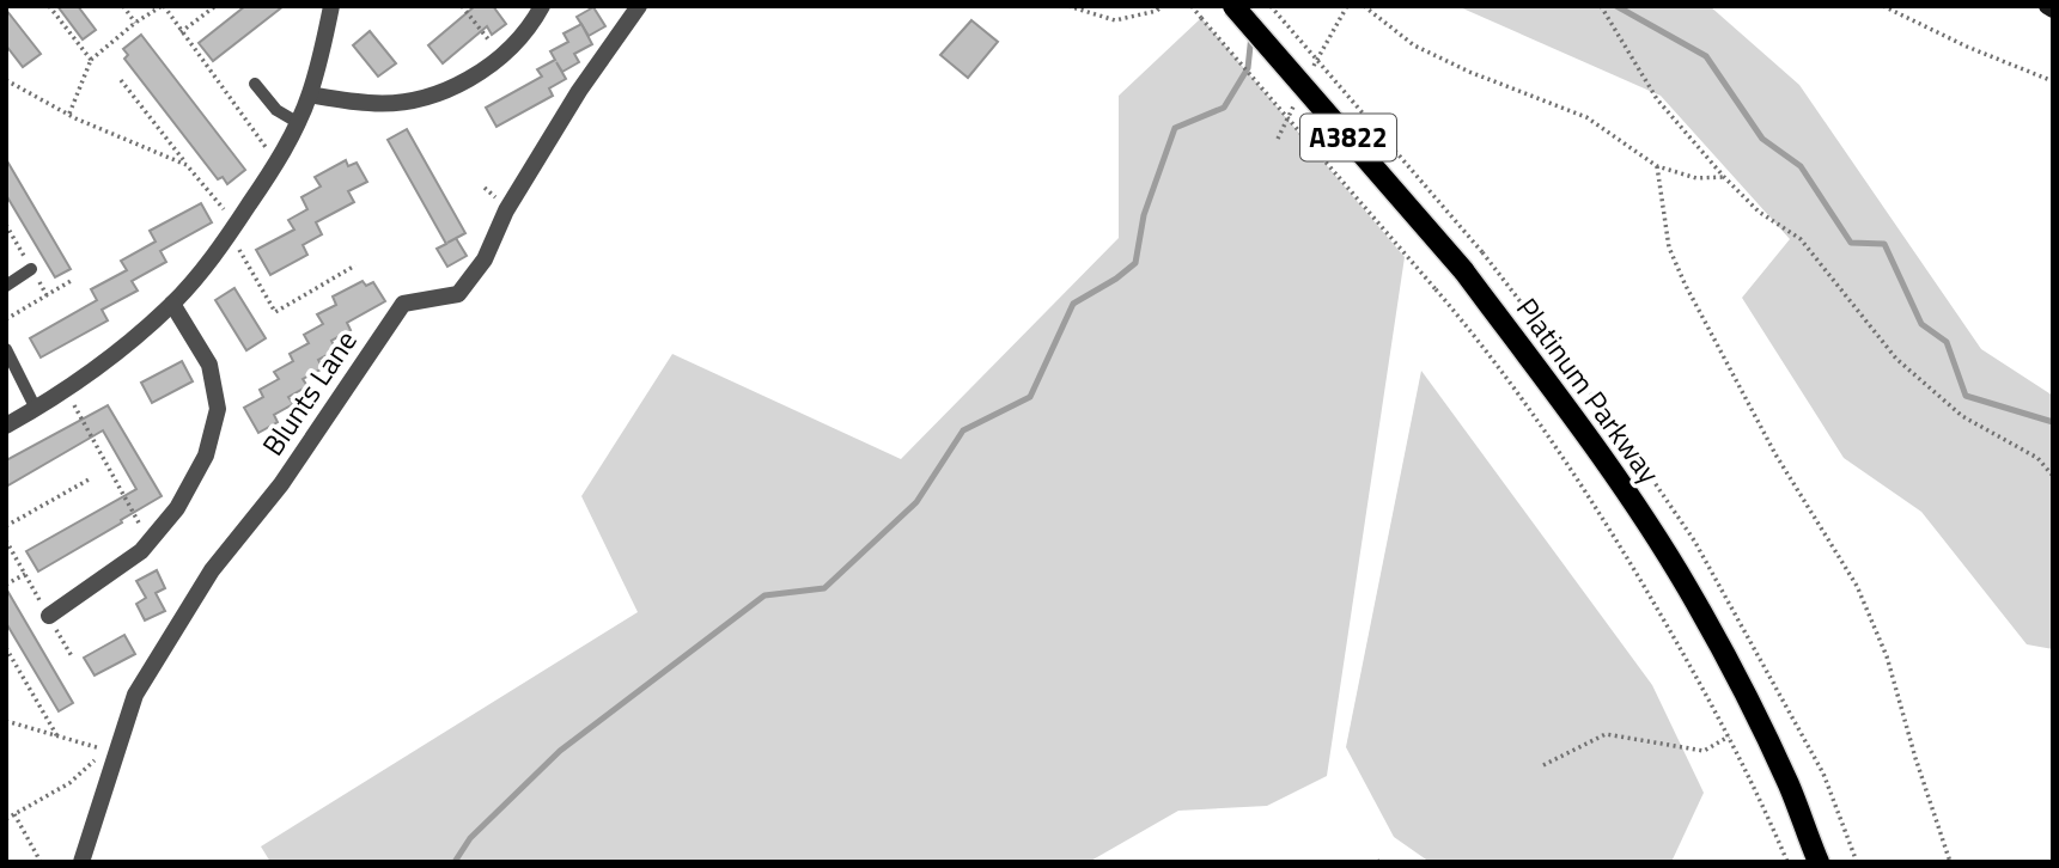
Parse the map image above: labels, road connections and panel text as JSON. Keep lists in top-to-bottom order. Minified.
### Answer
{"streets":{"main road":["A3822","Platinum Parkway"],"street":["Blunts Lane"]}}
